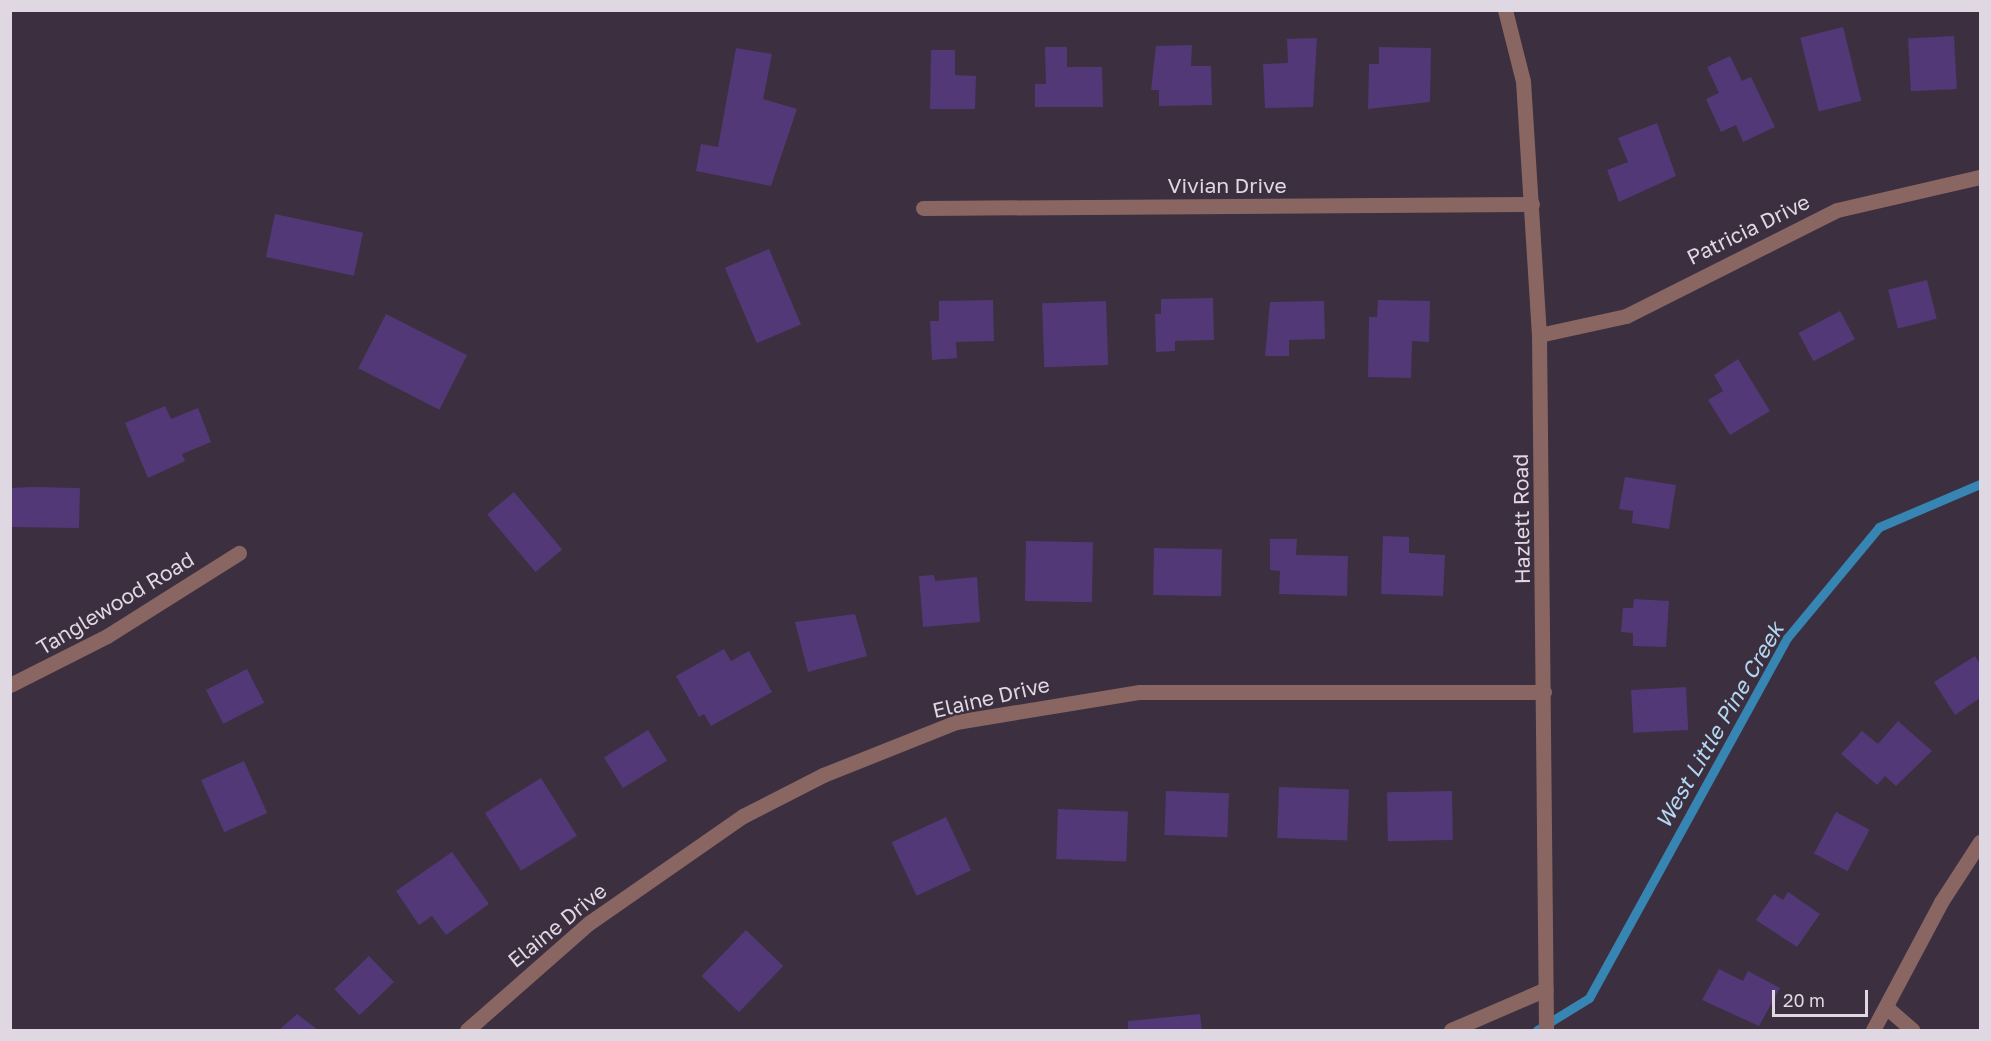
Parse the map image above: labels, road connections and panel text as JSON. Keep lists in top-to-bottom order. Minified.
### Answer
{"streets":{"street":["Vivian Drive","Patricia Drive","Hazlett Road","Tanglewood Road","Elaine Drive"]},"crossings":[["Vivian Drive","Hazlett Road"],["Patricia Drive","Hazlett Road"],["Hazlett Road","Elaine Drive"]],"water":["West Little Pine Creek"],"scale_bar":"20 m"}
